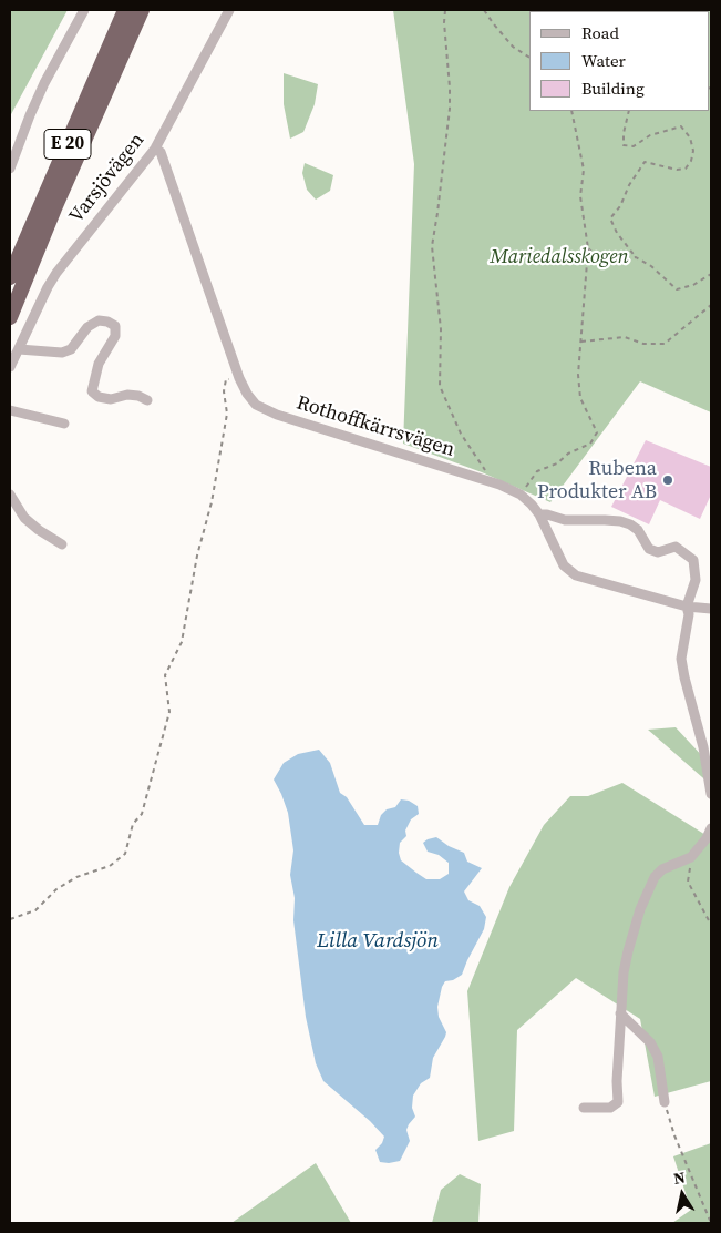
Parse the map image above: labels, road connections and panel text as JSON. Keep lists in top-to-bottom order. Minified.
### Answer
{"streets":{"highway":["E 20"],"street":["Varsjövägen","Rothoffkärrsvägen"]},"crossings":[["Varsjövägen","Rothoffkärrsvägen"]],"water":["Lilla Vardsjön"],"parks":["Mariedalsskogen"],"places":["Rubena Produkter AB"],"legend":["Road","Water","Building"],"north":"top"}
